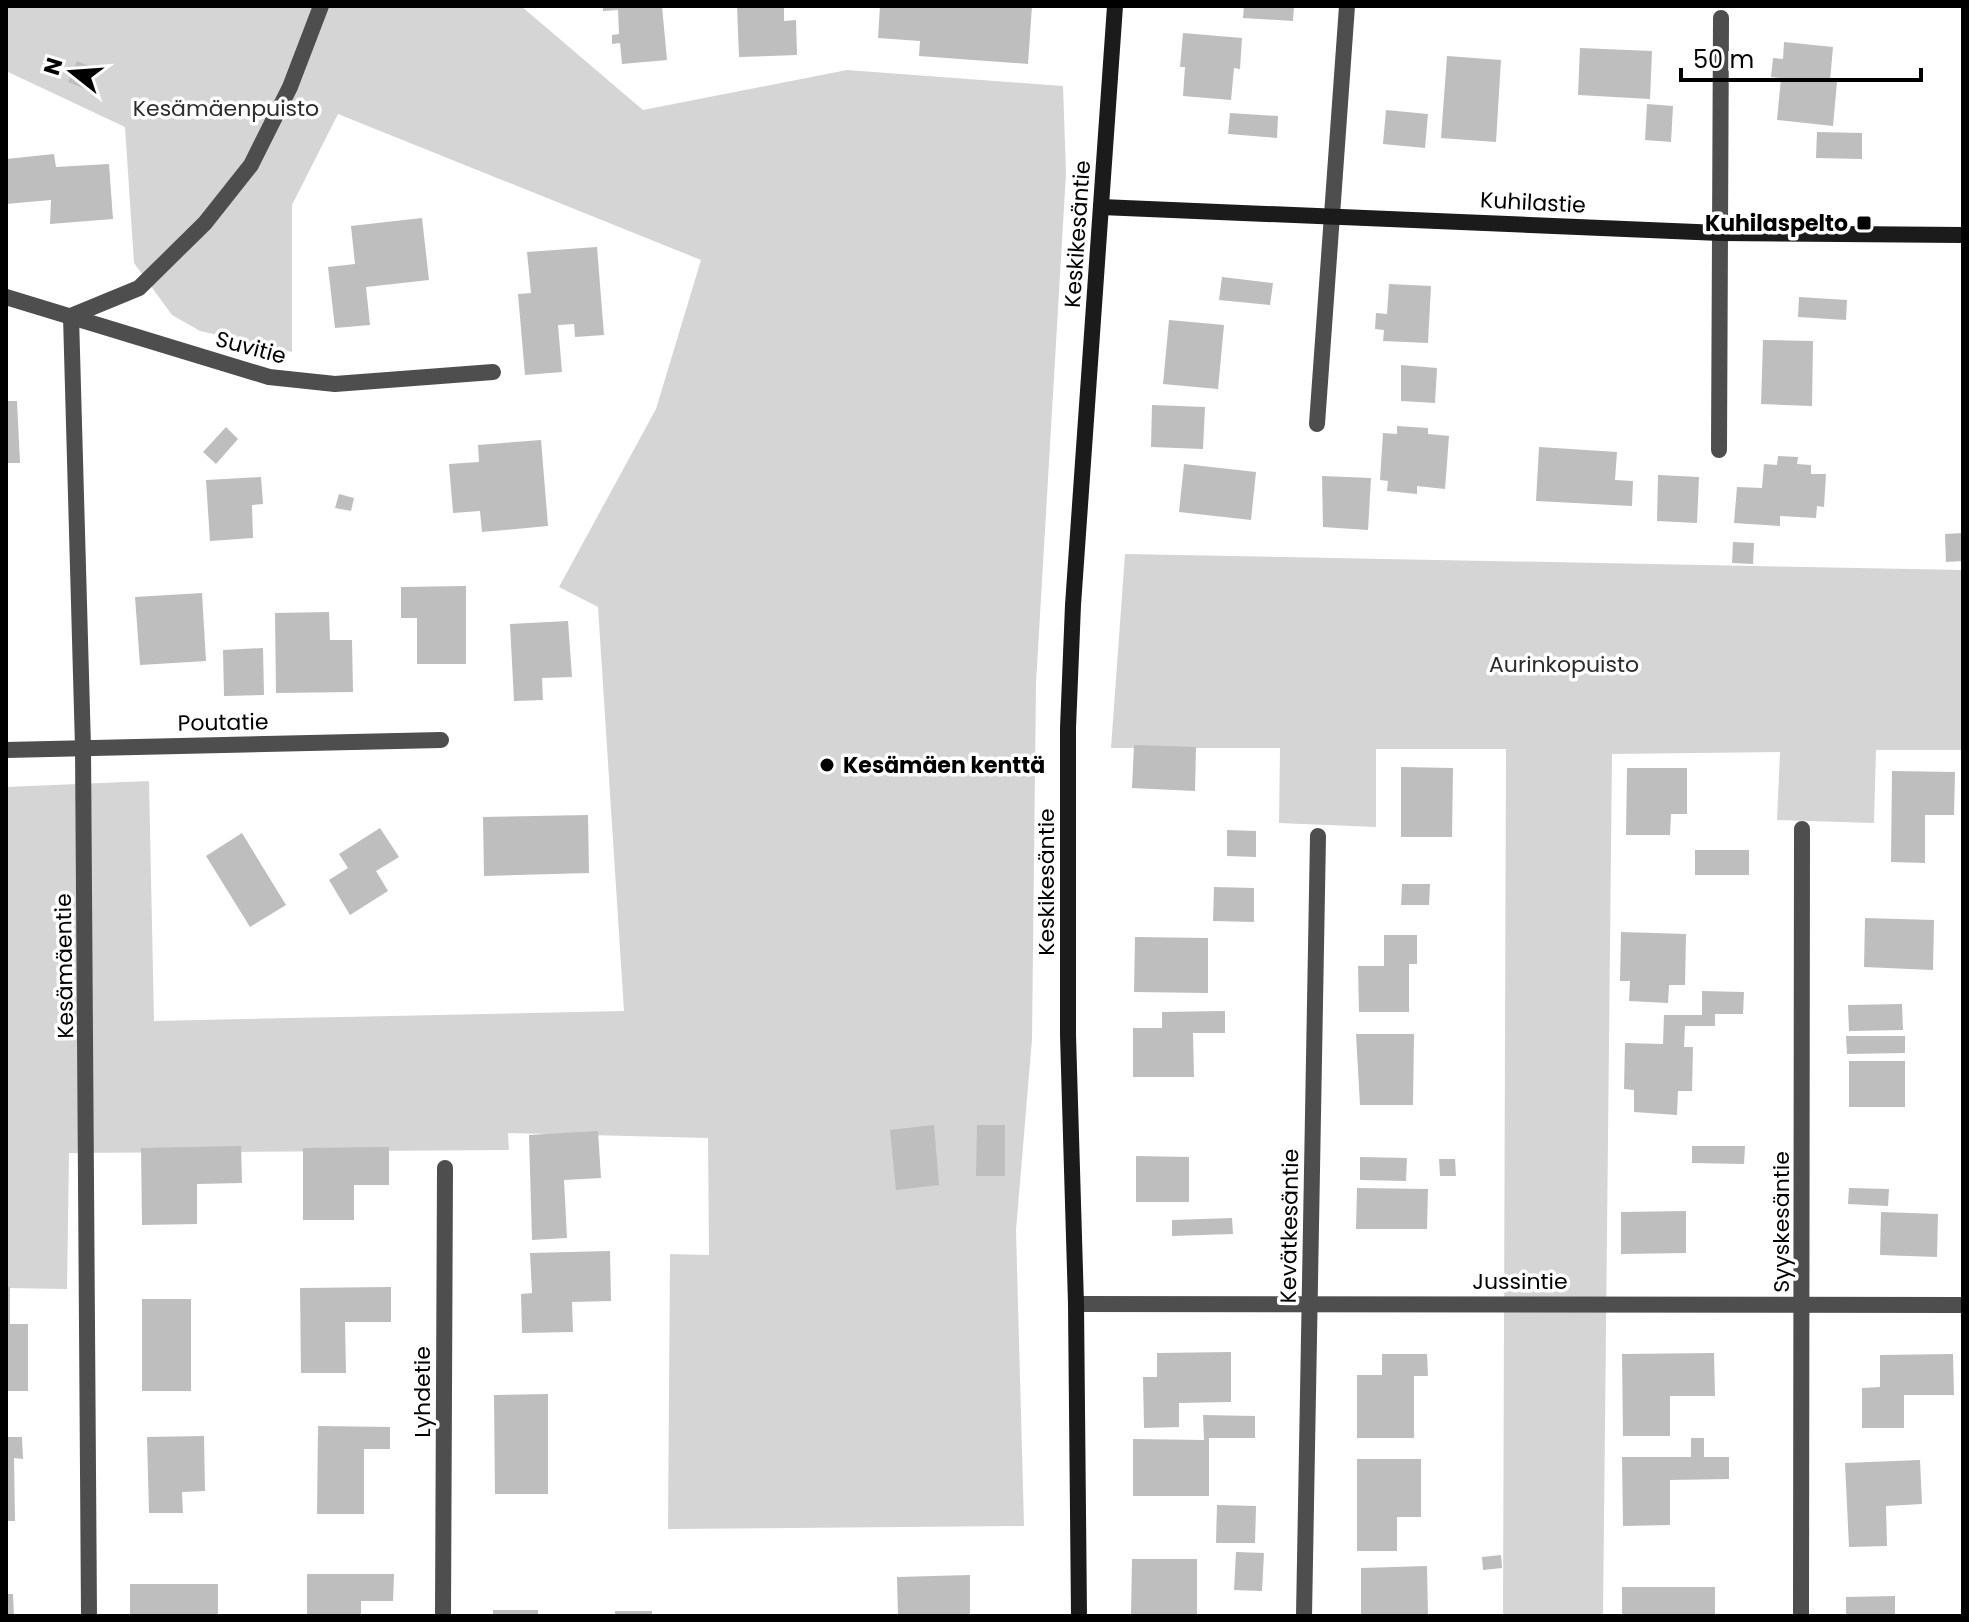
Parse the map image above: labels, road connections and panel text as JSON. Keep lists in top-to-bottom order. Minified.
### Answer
{"streets":{"street":["Kuhilastie","Keskikesäntie","Suvitie","Poutatie","Kesämäentie","Syyskesäntie","Kevätkesäntie","Jussintie","Lyhdetie"]},"crossings":[["Kuhilastie","Keskikesäntie"],["Keskikesäntie","Jussintie"],["Suvitie","Kesämäentie"],["Poutatie","Kesämäentie"],["Syyskesäntie","Jussintie"],["Kevätkesäntie","Jussintie"]],"parks":["Kesämäenpuisto","Aurinkopuisto"],"places":{"transit":["Kuhilaspelto"],"other":["Kesämäen kenttä"]},"scale_bar":"50 m","north":"left"}
